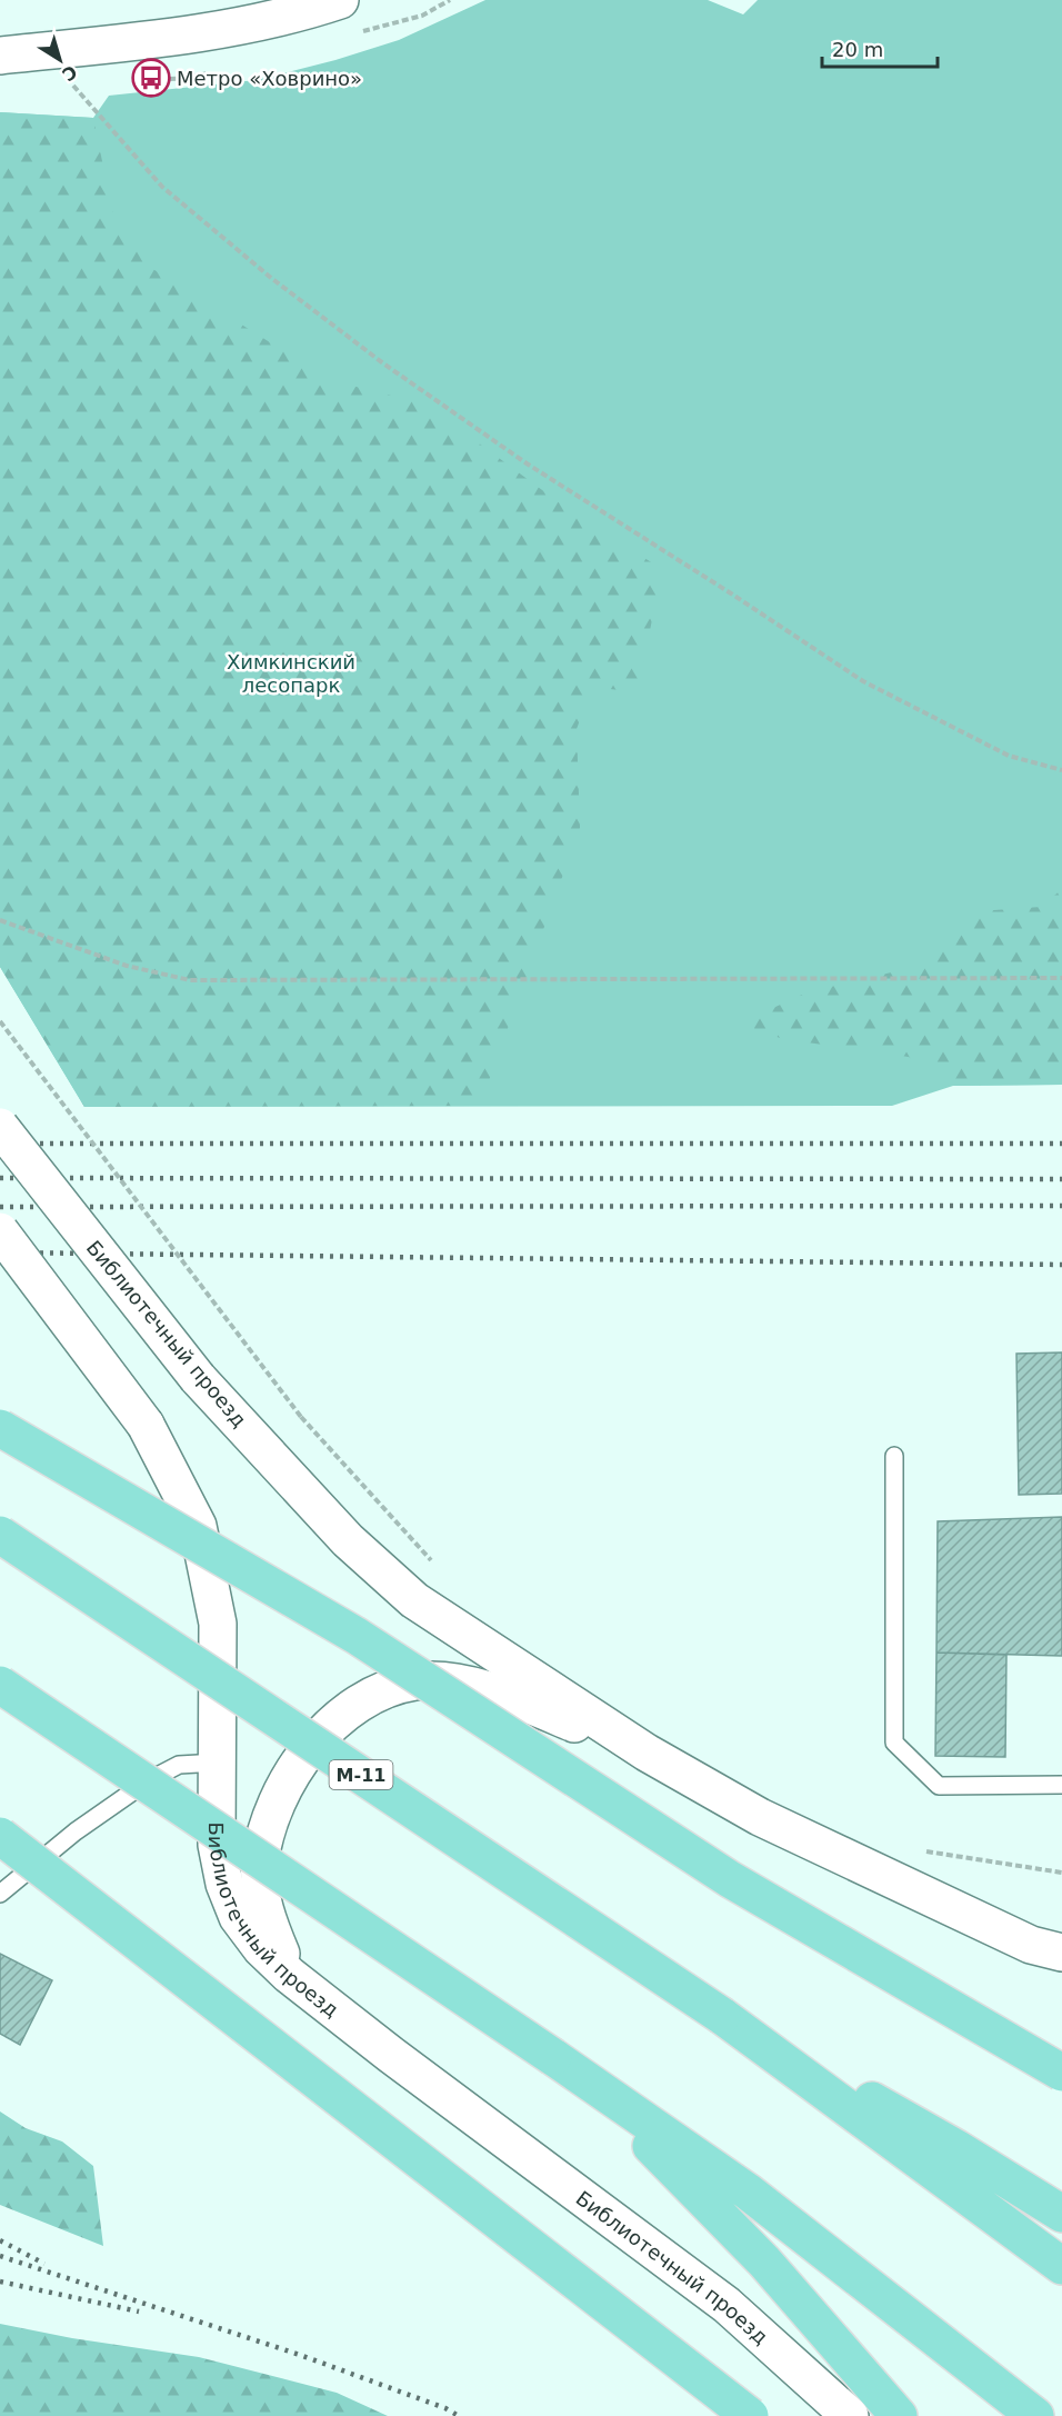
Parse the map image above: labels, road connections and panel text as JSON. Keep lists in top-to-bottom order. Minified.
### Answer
{"streets":{"main road":["Библиотечный проезд","М-11"]},"parks":["Химкинский лесопарк"],"places":{"bus stop":["Метро «Ховрино»"]},"scale_bar":"20 m","north":"bottom right"}
